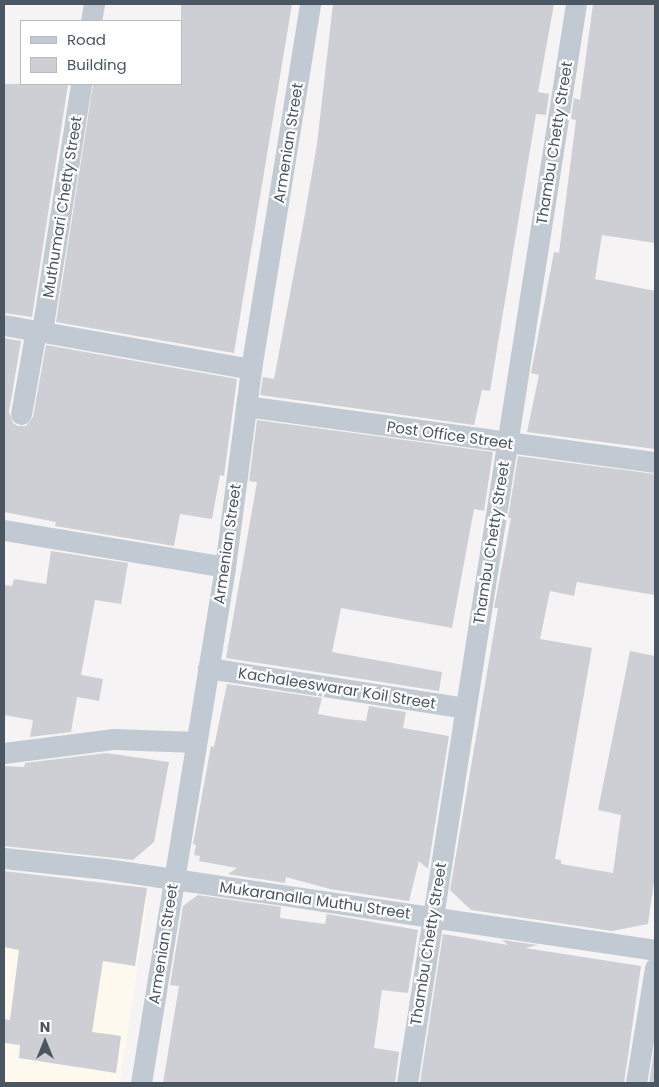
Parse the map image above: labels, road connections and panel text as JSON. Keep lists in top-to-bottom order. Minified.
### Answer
{"streets":{"street":["Armenian Street","Thambu Chetty Street","Muthumari Chetty Street","Post Office Street","Kachaleeswarar Koil Street","Mukaranalla Muthu Street"]},"crossings":[["Armenian Street","Post Office Street"],["Armenian Street","Kachaleeswarar Koil Street"],["Armenian Street","Mukaranalla Muthu Street"],["Thambu Chetty Street","Post Office Street"],["Thambu Chetty Street","Kachaleeswarar Koil Street"],["Thambu Chetty Street","Mukaranalla Muthu Street"]],"legend":["Road","Building"],"north":"top"}
